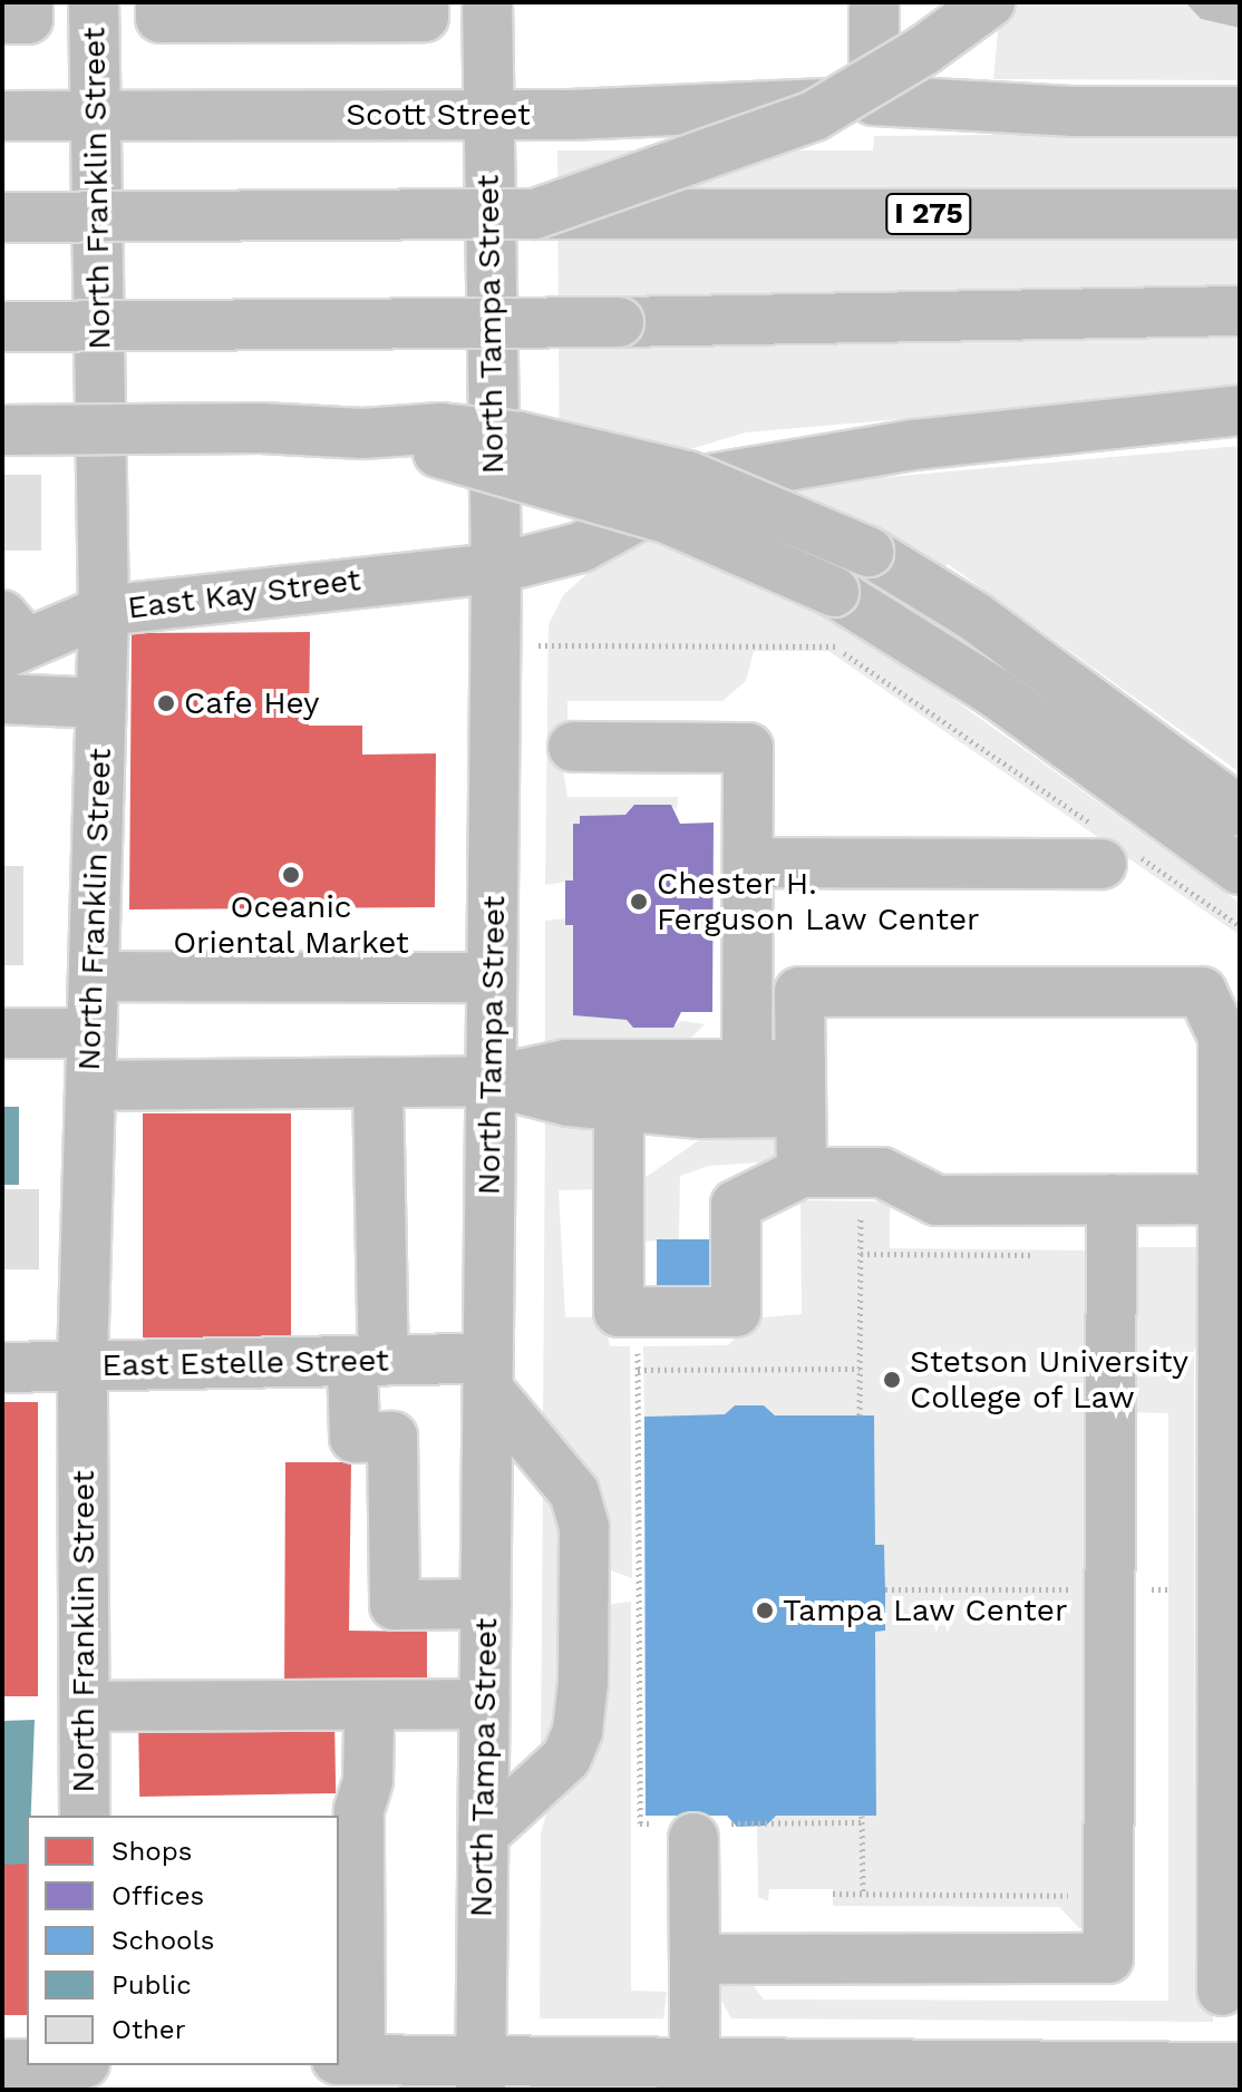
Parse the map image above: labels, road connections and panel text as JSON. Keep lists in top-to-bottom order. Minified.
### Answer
{"streets":{"main road":["Scott Street","North Franklin Street","I 275","North Tampa Street","East Kay Street","East Estelle Street"]},"crossings":[["Scott Street","North Franklin Street"],["Scott Street","North Tampa Street"],["North Franklin Street","East Kay Street"],["North Franklin Street","East Estelle Street"],["North Tampa Street","East Kay Street"],["North Tampa Street","East Estelle Street"]],"places":["Cafe Hey","Oceanic Oriental Market","Chester H. Ferguson Law Center","Stetson University College of Law","Tampa Law Center"],"legend":["Shops","Offices","Schools","Public","Other"]}
